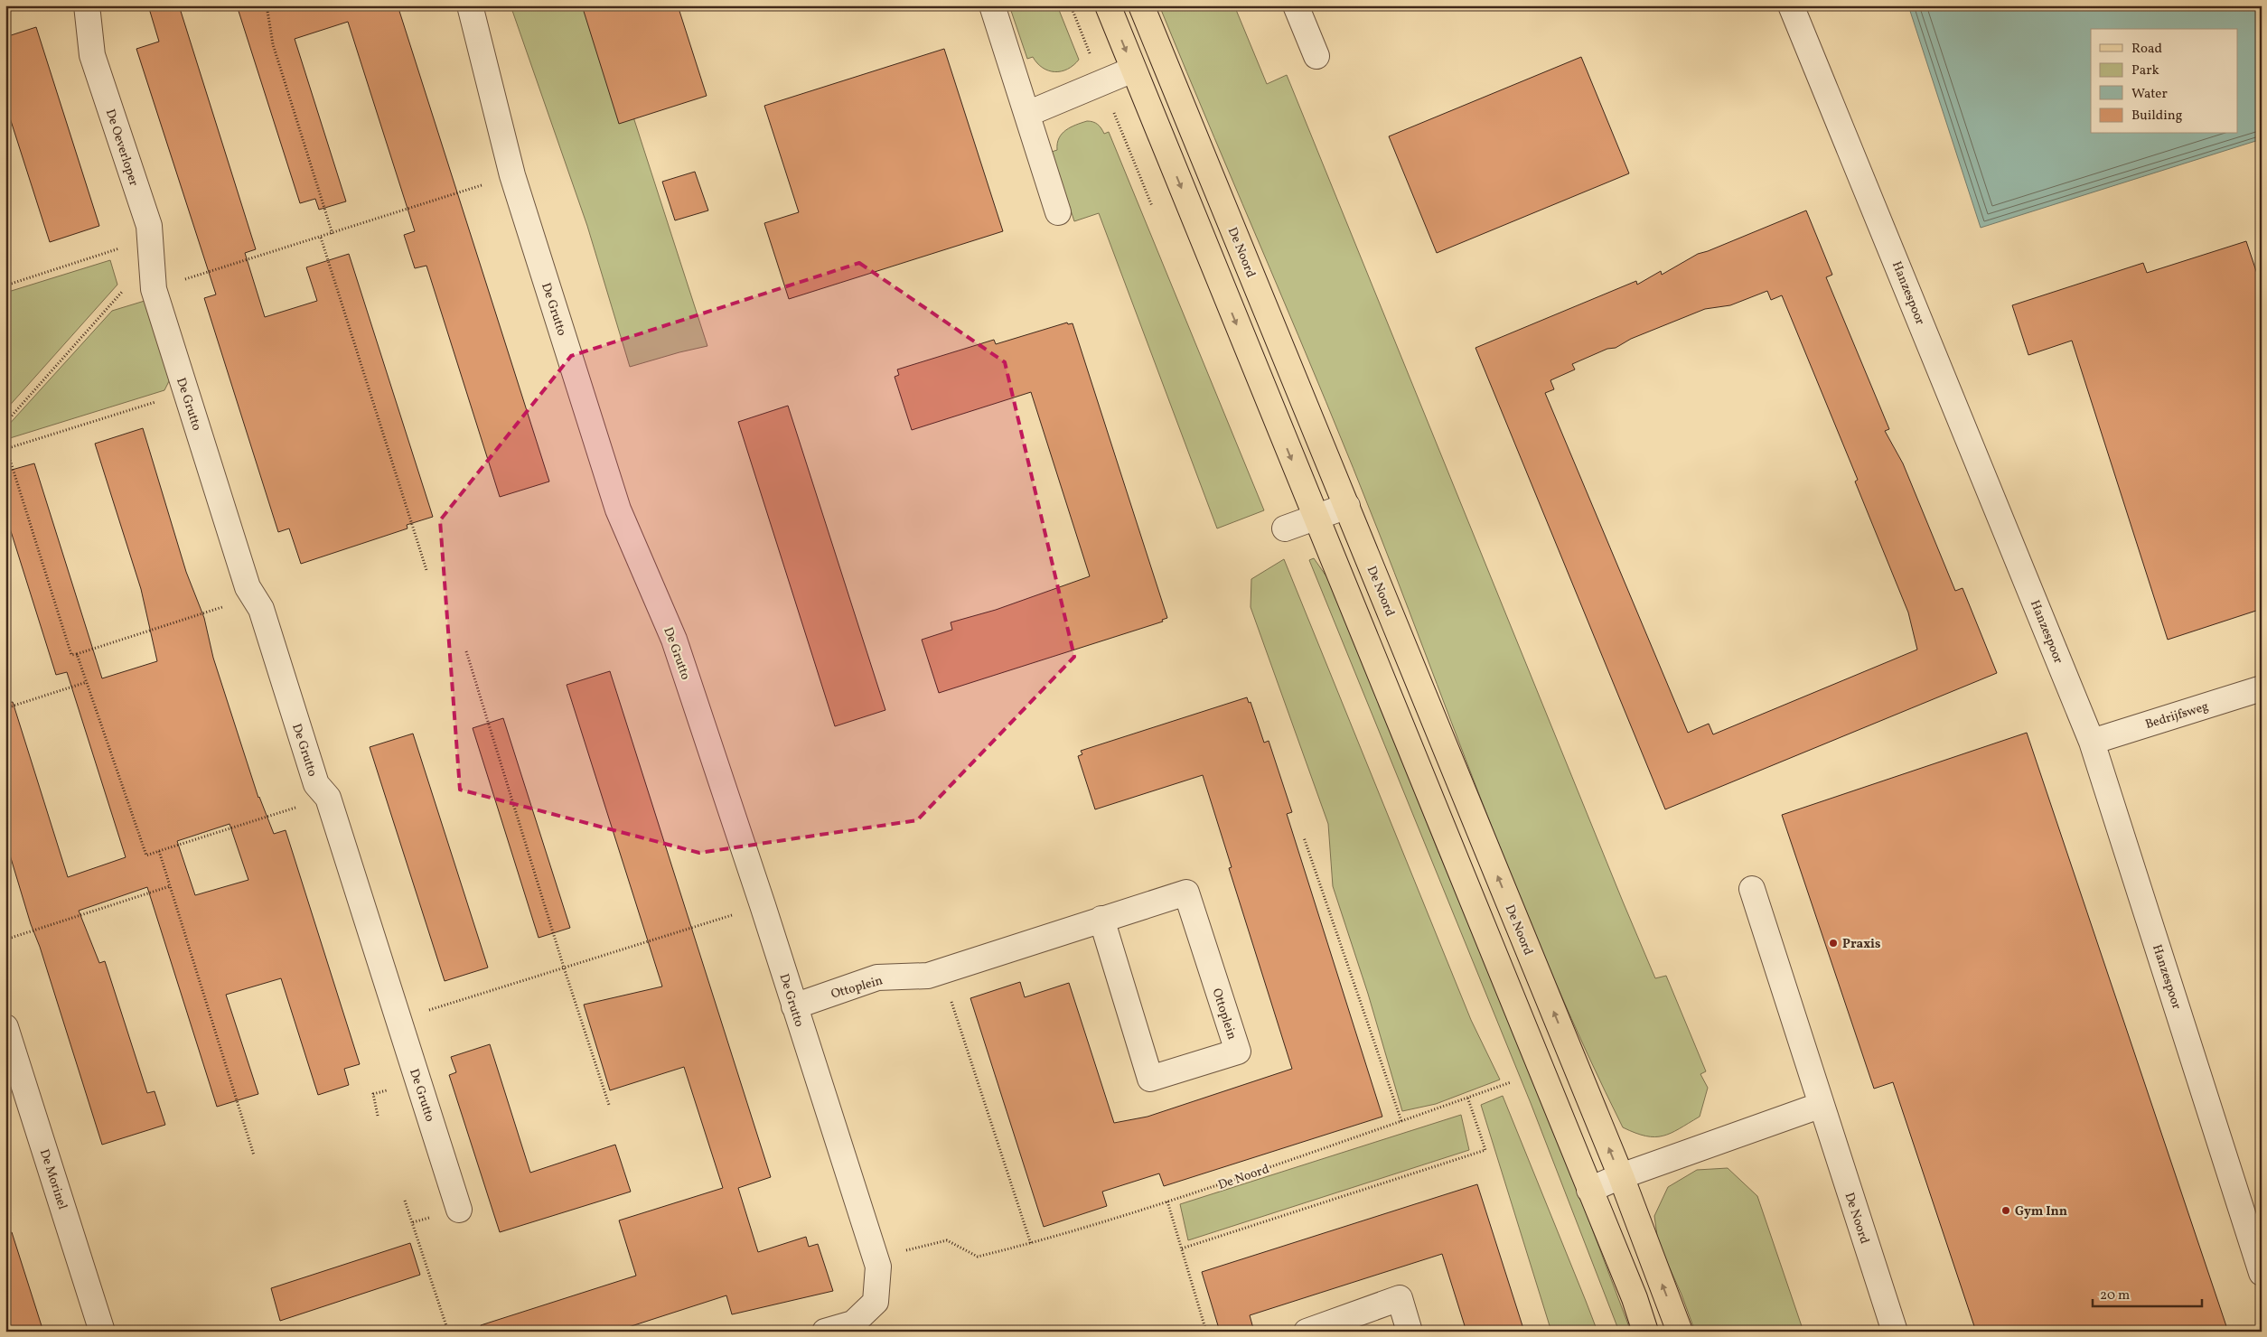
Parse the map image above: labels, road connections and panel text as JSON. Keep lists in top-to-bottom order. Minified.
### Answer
{"streets":{"main road":["De Noord"],"street":["De Oeverloper","Hanzespoor","De Grutto","Bedrijfsweg","Ottoplein","De Morinel"]},"crossings":[["De Oeverloper","De Grutto"],["De Noord","De Grutto"],["Hanzespoor","Bedrijfsweg"],["De Grutto","Ottoplein"]],"places":["Praxis","Gym Inn"],"legend":["Road","Park","Water","Building"],"scale_bar":"20 m"}
